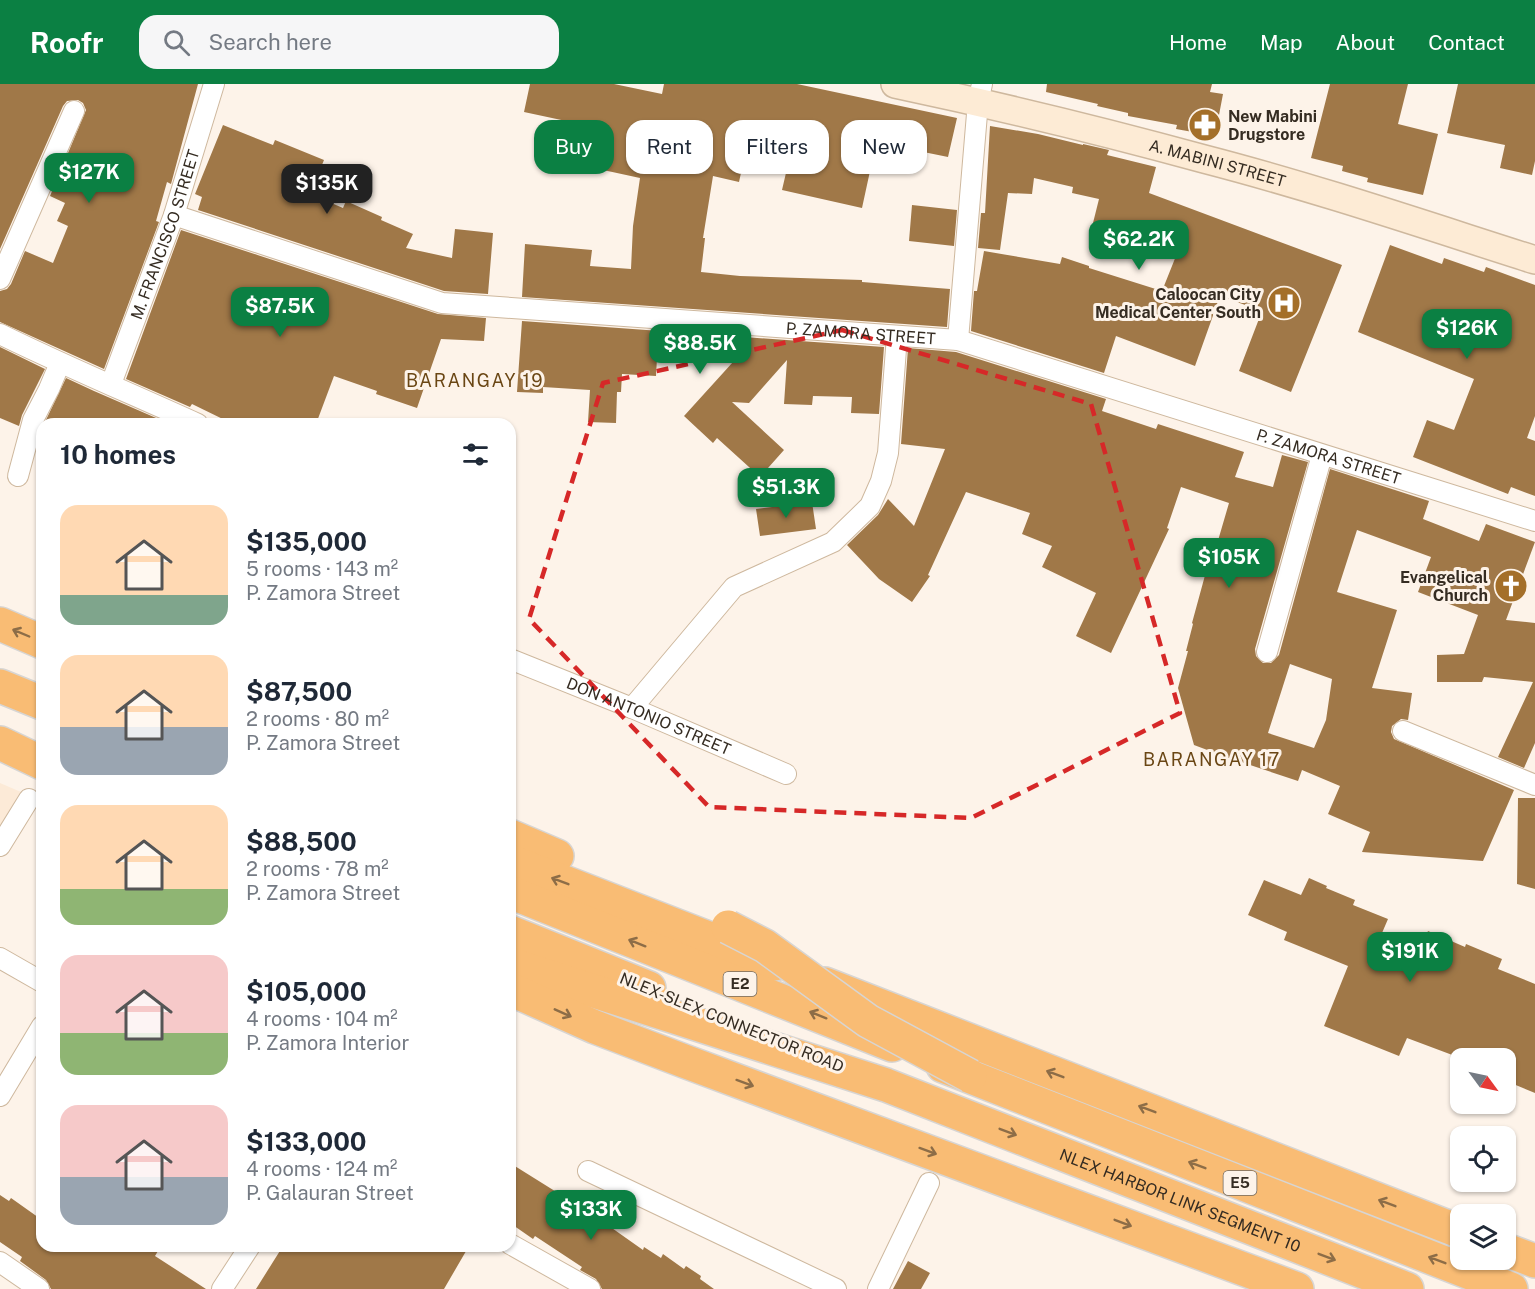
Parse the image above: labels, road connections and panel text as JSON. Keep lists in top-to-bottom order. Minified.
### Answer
{"streets":{"highway":["E2","NLEX-SLEX CONNECTOR ROAD","E5","NLEX HARBOR LINK SEGMENT 10"],"main road":["A. MABINI STREET"],"street":["M. FRANCISCO STREET","P. ZAMORA STREET","DON ANTONIO STREET"]},"crossings":[["M. FRANCISCO STREET","P. ZAMORA STREET"],["E2","E5"],["NLEX-SLEX CONNECTOR ROAD","NLEX HARBOR LINK SEGMENT 10"]],"districts":["BARANGAY 19","BARANGAY 17"],"places":{"pharmacy":["New Mabini Drugstore"],"hospital":["Caloocan City Medical Center South"],"church":["Evangelical Church"]},"north":"bottom right","page":{"header":"Roofr","search":"Search here","nav":["Home","Map","About","Contact"],"chip":["Buy","Rent","Filters","New"],"price":["$127K","$135K","$62.2K","$87.5K","$126K","$88.5K","$51.3K","$105K","$191K","$133K"],"heading":"10 homes","list":[{"name":"$135,000","note":"5 rooms · 143 m² · P. Zamora Street"},{"name":"$87,500","note":"2 rooms · 80 m² · P. Zamora Street"},{"name":"$88,500","note":"2 rooms · 78 m² · P. Zamora Street"},{"name":"$105,000","note":"4 rooms · 104 m² · P. Zamora Interior"},{"name":"$133,000","note":"4 rooms · 124 m² · P. Galauran Street"}]}}
